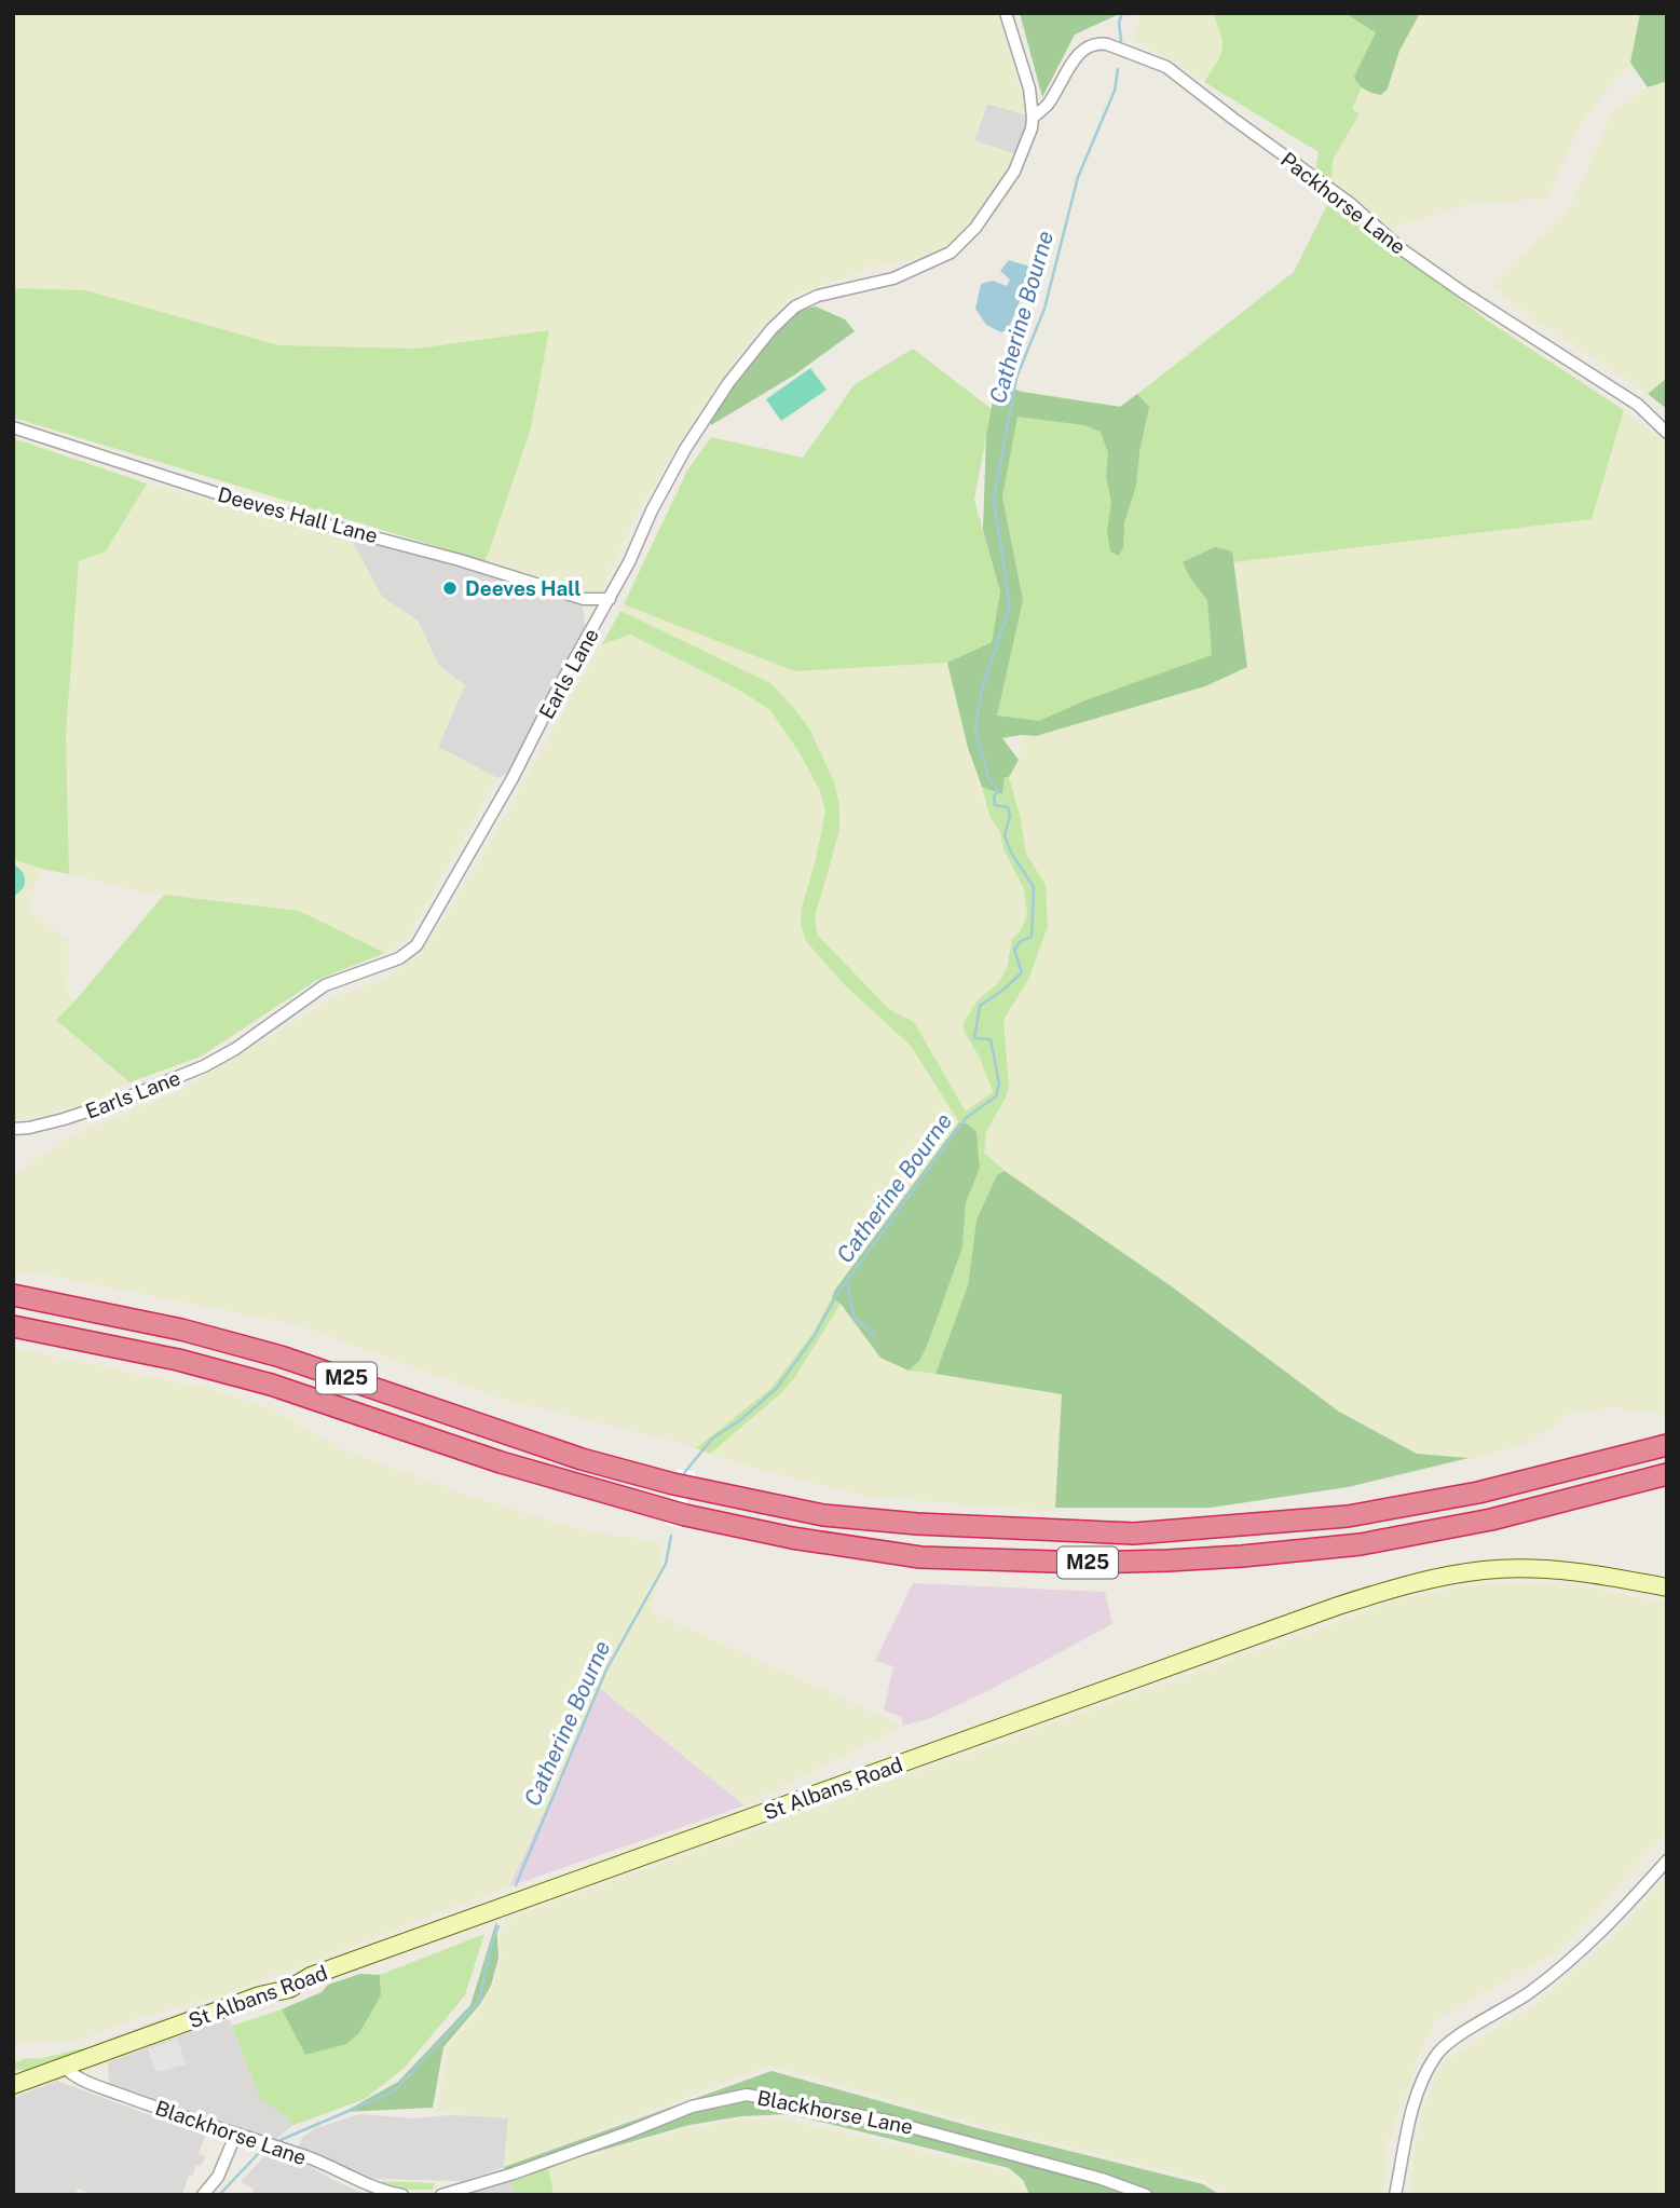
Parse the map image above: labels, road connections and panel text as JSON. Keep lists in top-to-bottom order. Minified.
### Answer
{"streets":{"highway":["M25"],"main road":["St Albans Road"],"street":["Packhorse Lane","Deeves Hall Lane","Earls Lane","Blackhorse Lane"]},"crossings":[["Packhorse Lane","Earls Lane"],["Deeves Hall Lane","Earls Lane"],["St Albans Road","Blackhorse Lane"]],"water":["Catherine Bourne"],"places":["Deeves Hall"]}
